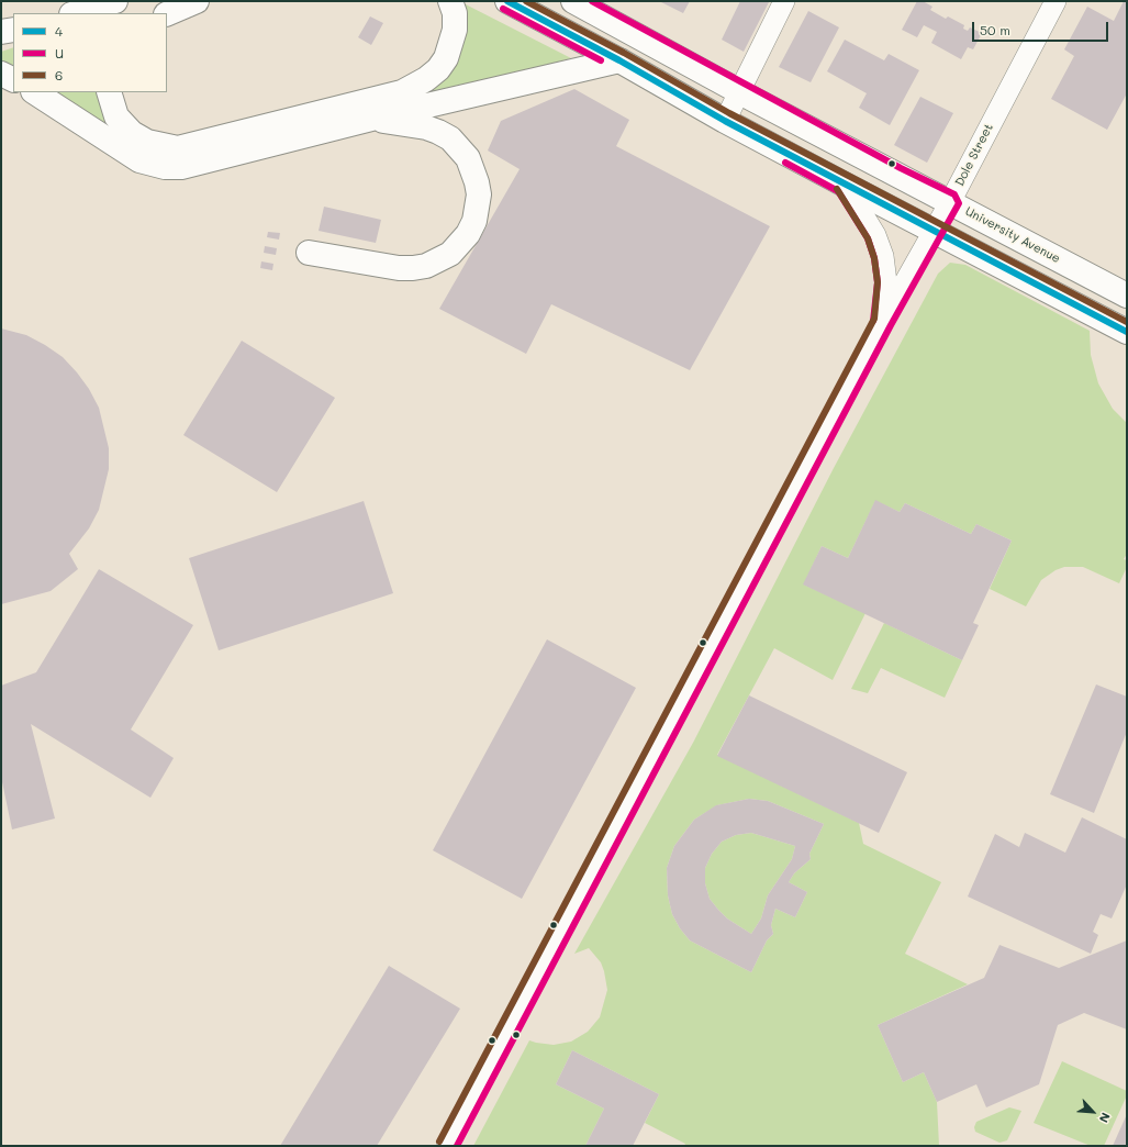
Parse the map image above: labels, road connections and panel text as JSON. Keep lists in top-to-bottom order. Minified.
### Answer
{"streets":{"main road":["University Avenue"],"street":["Dole Street"]},"crossings":[["Dole Street","University Avenue"]],"lines":["transit line 4","transit line U","transit line 6"],"legend":["4","U","6"],"scale_bar":"50 m","north":"bottom right"}
